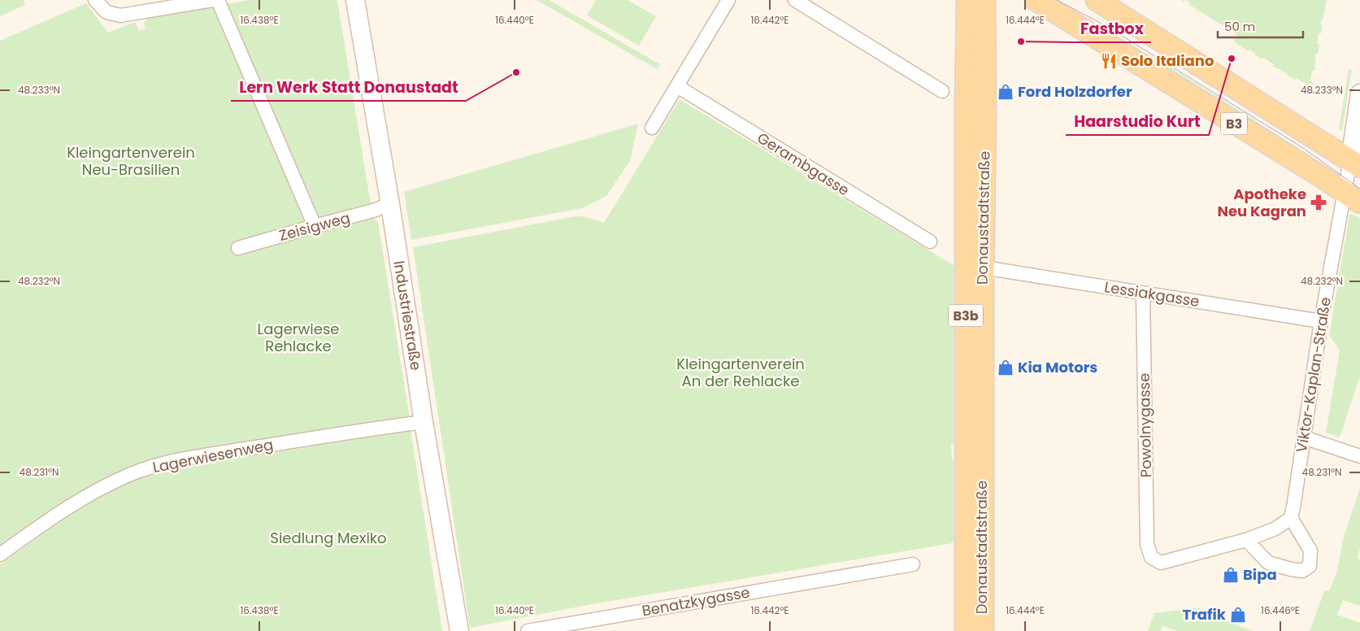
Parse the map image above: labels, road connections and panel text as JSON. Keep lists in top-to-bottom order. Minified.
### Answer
{"streets":{"main road":["B3","Donaustadtstraße","B3b"],"street":["Gerambgasse","Zeisigweg","Lessiakgasse","Industriestraße","Viktor-Kaplan-Straße","Powolnygasse","Lagerwiesenweg","Benatzkygasse"]},"crossings":[["B3","Viktor-Kaplan-Straße"],["Donaustadtstraße","Lessiakgasse"],["Zeisigweg","Industriestraße"],["Lessiakgasse","Viktor-Kaplan-Straße"],["Lessiakgasse","Powolnygasse"],["Industriestraße","Lagerwiesenweg"]],"parks":["Kleingartenverein Neu-Brasilien","Lagerwiese Rehlacke","Kleingartenverein An der Rehlacke","Siedlung Mexiko"],"places":{"other":["Fastbox","Haarstudio Kurt","Lern Werk Statt Donaustadt"],"restaurant":["Solo Italiano"],"shop":["Ford Holzdorfer","Kia Motors","Bipa","Trafik"],"pharmacy":["Apotheke Neu Kagran"]},"scale_bar":"50 m","coordinates":["16.438°E","16.440°E","16.442°E","16.444°E","48.233°N","48.232°N","48.231°N","16.446°E"]}
